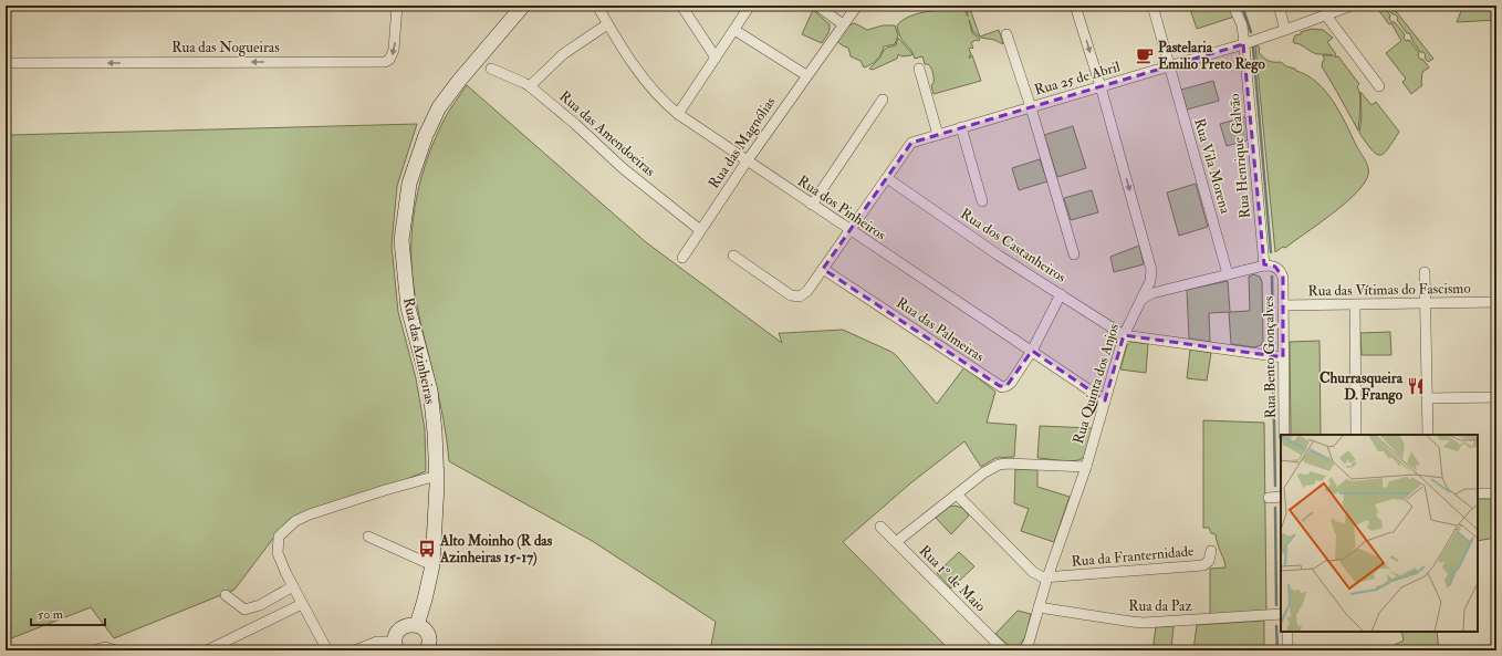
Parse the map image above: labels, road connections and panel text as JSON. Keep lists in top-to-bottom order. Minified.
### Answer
{"streets":{"street":["Rua das Nogueiras","Rua 25 de Abril","Rua das Amendoeiras","Rua das Magnólias","Rua Henrique Galvão","Rua Vila Morena","Rua dos Pinheiros","Rua dos Castanheiros","Rua das Vítimas do Fascismo","Rua das Palmeiras","Rua das Azinheiras","Rua Bento Gonçalves","Rua Quinta dos Anjos","Rua da Franternidade","Rua 1º de Maio","Rua da Paz"]},"crossings":[["Rua 25 de Abril","Rua Henrique Galvão"],["Rua 25 de Abril","Rua Vila Morena"],["Rua 25 de Abril","Rua dos Castanheiros"],["Rua 25 de Abril","Rua Quinta dos Anjos"],["Rua das Amendoeiras","Rua das Magnólias"],["Rua das Magnólias","Rua dos Pinheiros"],["Rua Henrique Galvão","Rua Bento Gonçalves"],["Rua dos Pinheiros","Rua das Palmeiras"],["Rua dos Pinheiros","Rua Quinta dos Anjos"],["Rua dos Castanheiros","Rua Quinta dos Anjos"],["Rua das Vítimas do Fascismo","Rua Bento Gonçalves"],["Rua Quinta dos Anjos","Rua da Franternidade"],["Rua Quinta dos Anjos","Rua da Paz"]],"one_way":["Rua das Nogueiras"],"places":{"cafe":["Pastelaria Emilio Preto Rego"],"restaurant":["Churrasqueira D. Frango"],"bus stop":["Alto Moinho (R das Azinheiras 15-17)"]},"scale_bar":"50 m"}
